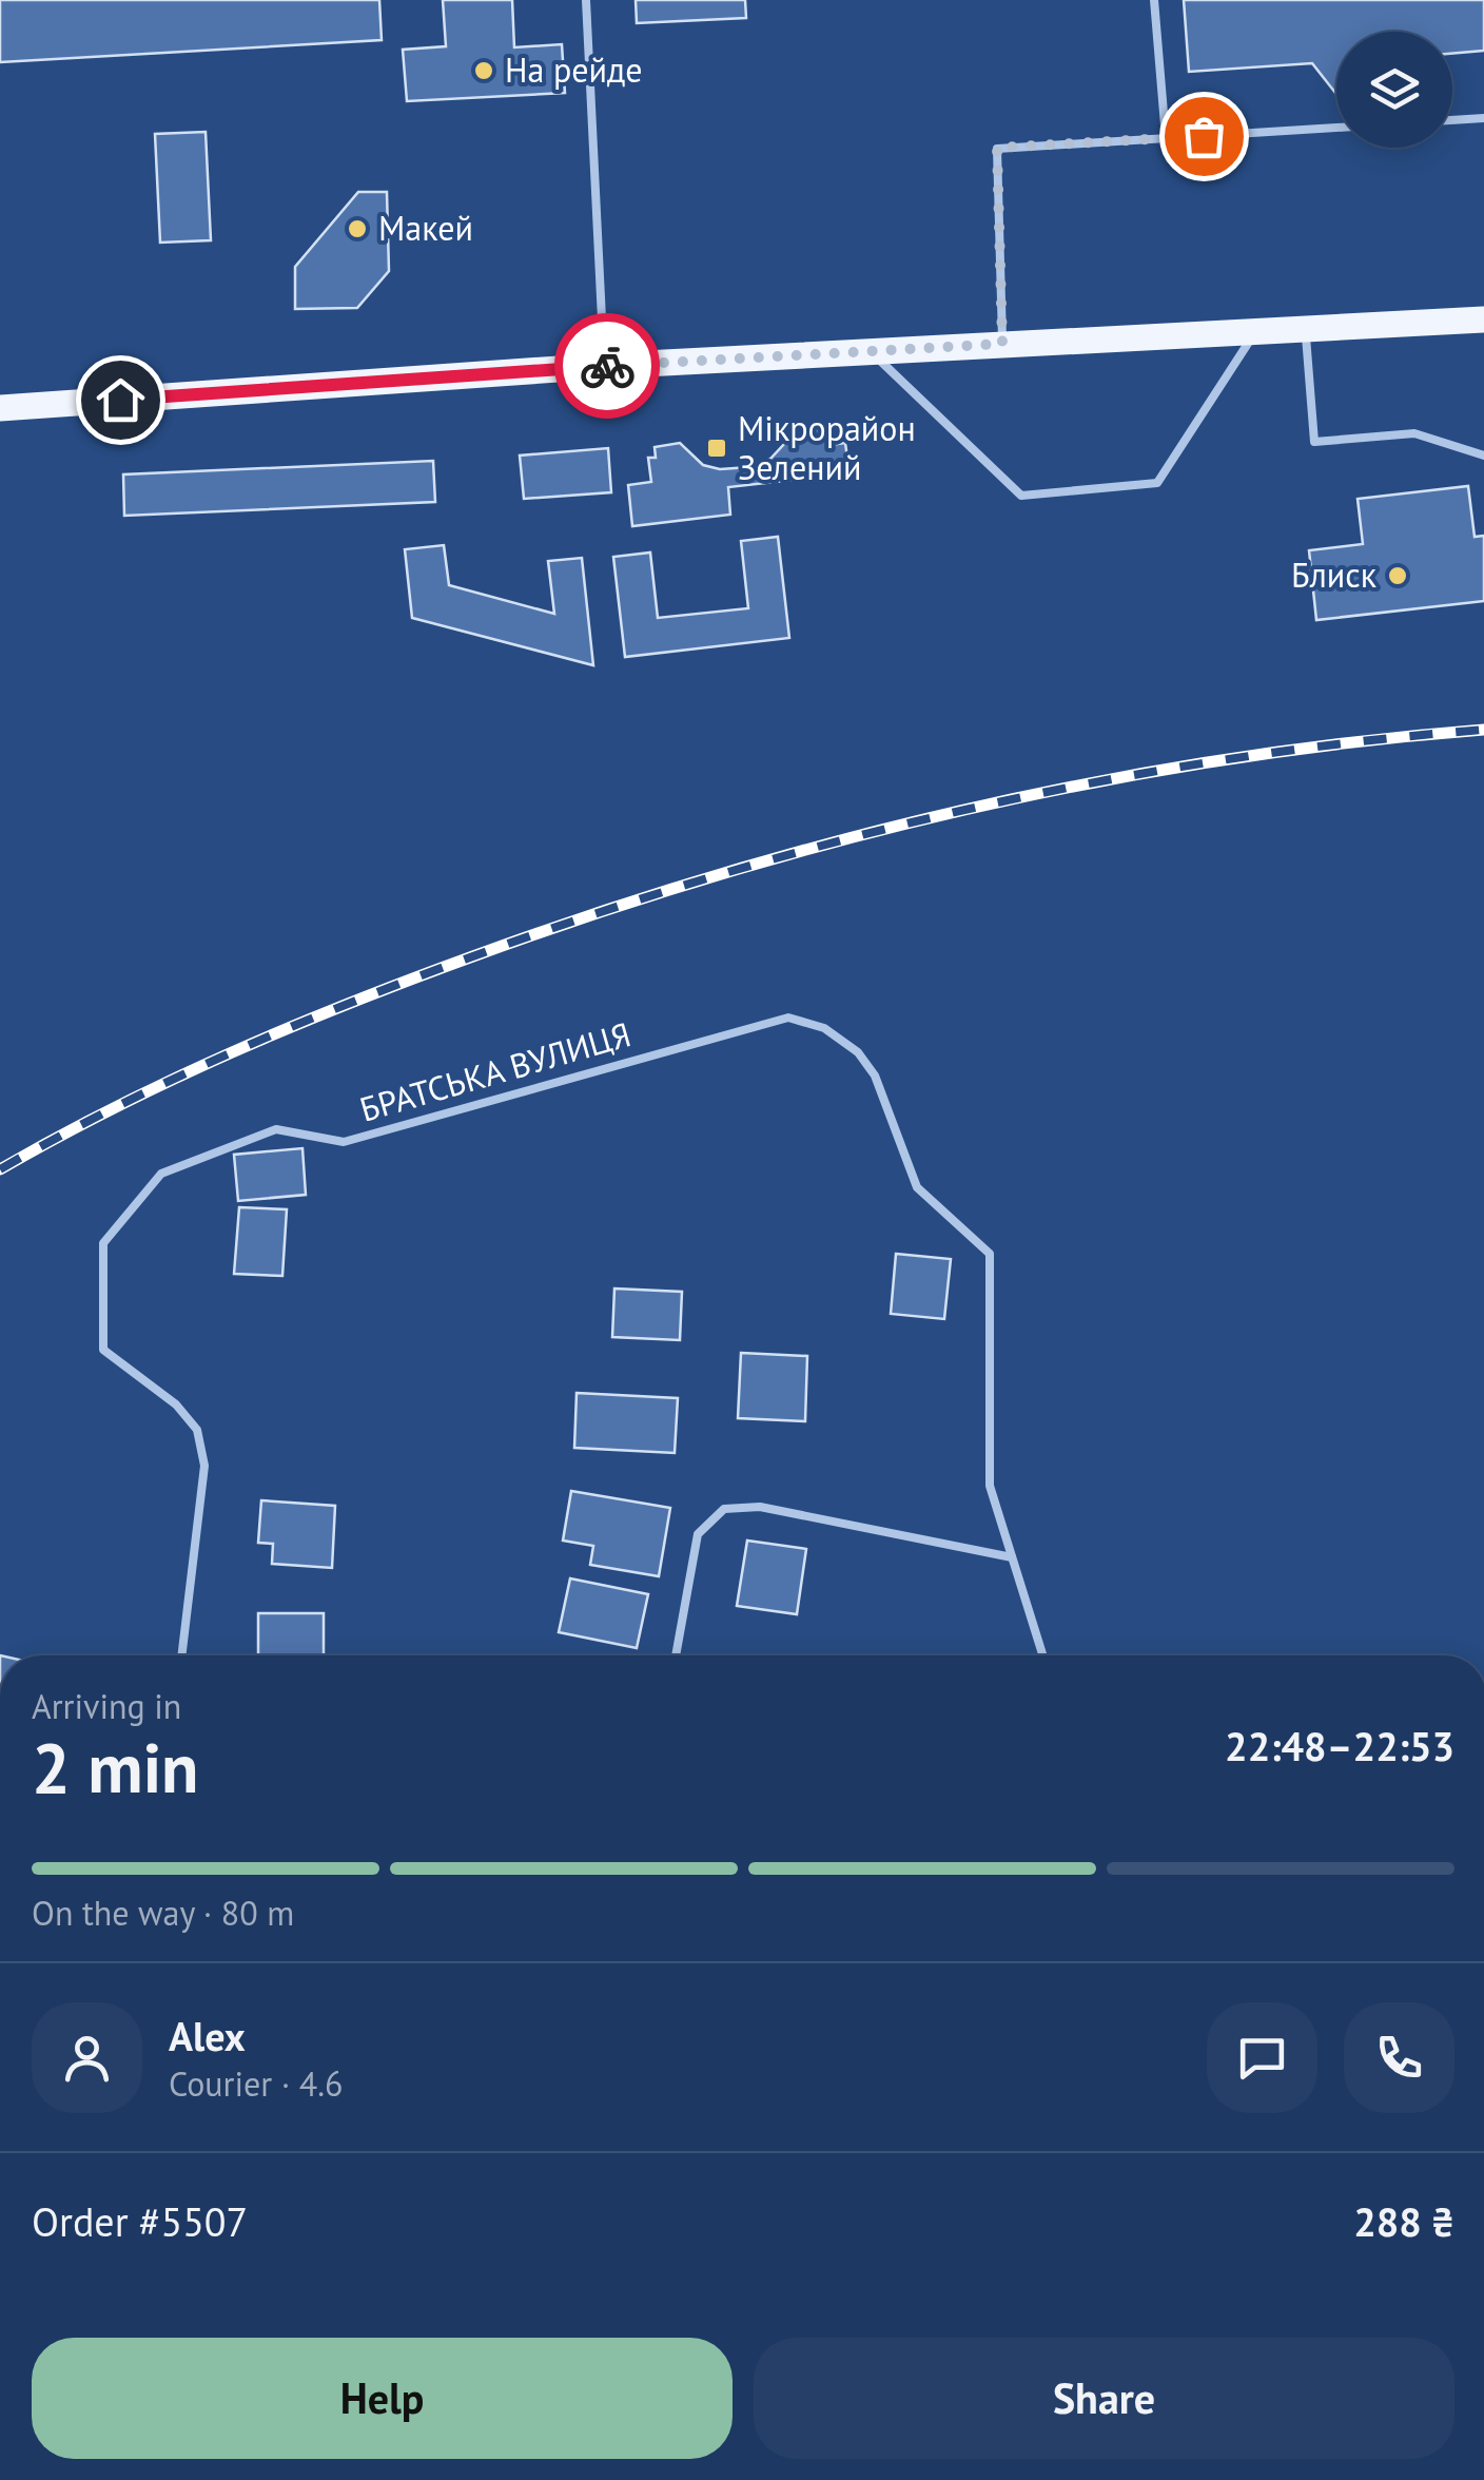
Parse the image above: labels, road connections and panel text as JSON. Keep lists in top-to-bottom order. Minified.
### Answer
{"streets":{"lane":["БРАТСЬКА ВУЛИЦЯ"]},"places":{"other":["На рейде","Макей","Блиск"],"transit":["Мікрорайон Зелений"]},"page":{"heading":["2 min","Arriving in","22:48–22:53"],"panel":["Alex","Courier · 4.6","Order #5507","288 ₴"],"bar":"On the way · 80 m","buttons":["Help","Share"]}}
